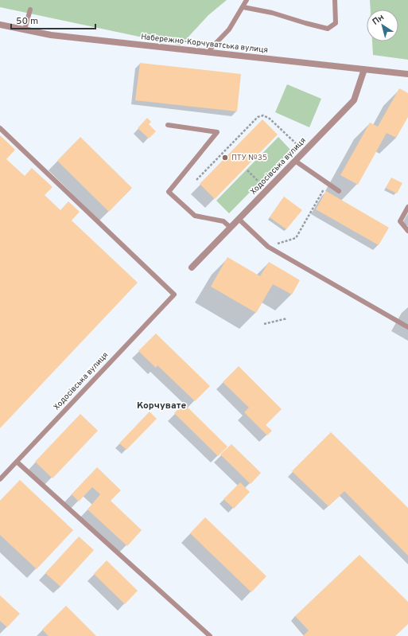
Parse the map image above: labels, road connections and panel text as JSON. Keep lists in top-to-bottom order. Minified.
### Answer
{"streets":{"street":["Набережно-Корчуватська вулиця","Ходосівська вулиця"]},"crossings":[["Набережно-Корчуватська вулиця","Ходосівська вулиця"]],"districts":["Корчувате"],"places":["ПТУ №35"],"scale_bar":"50 m","north":"top left"}
